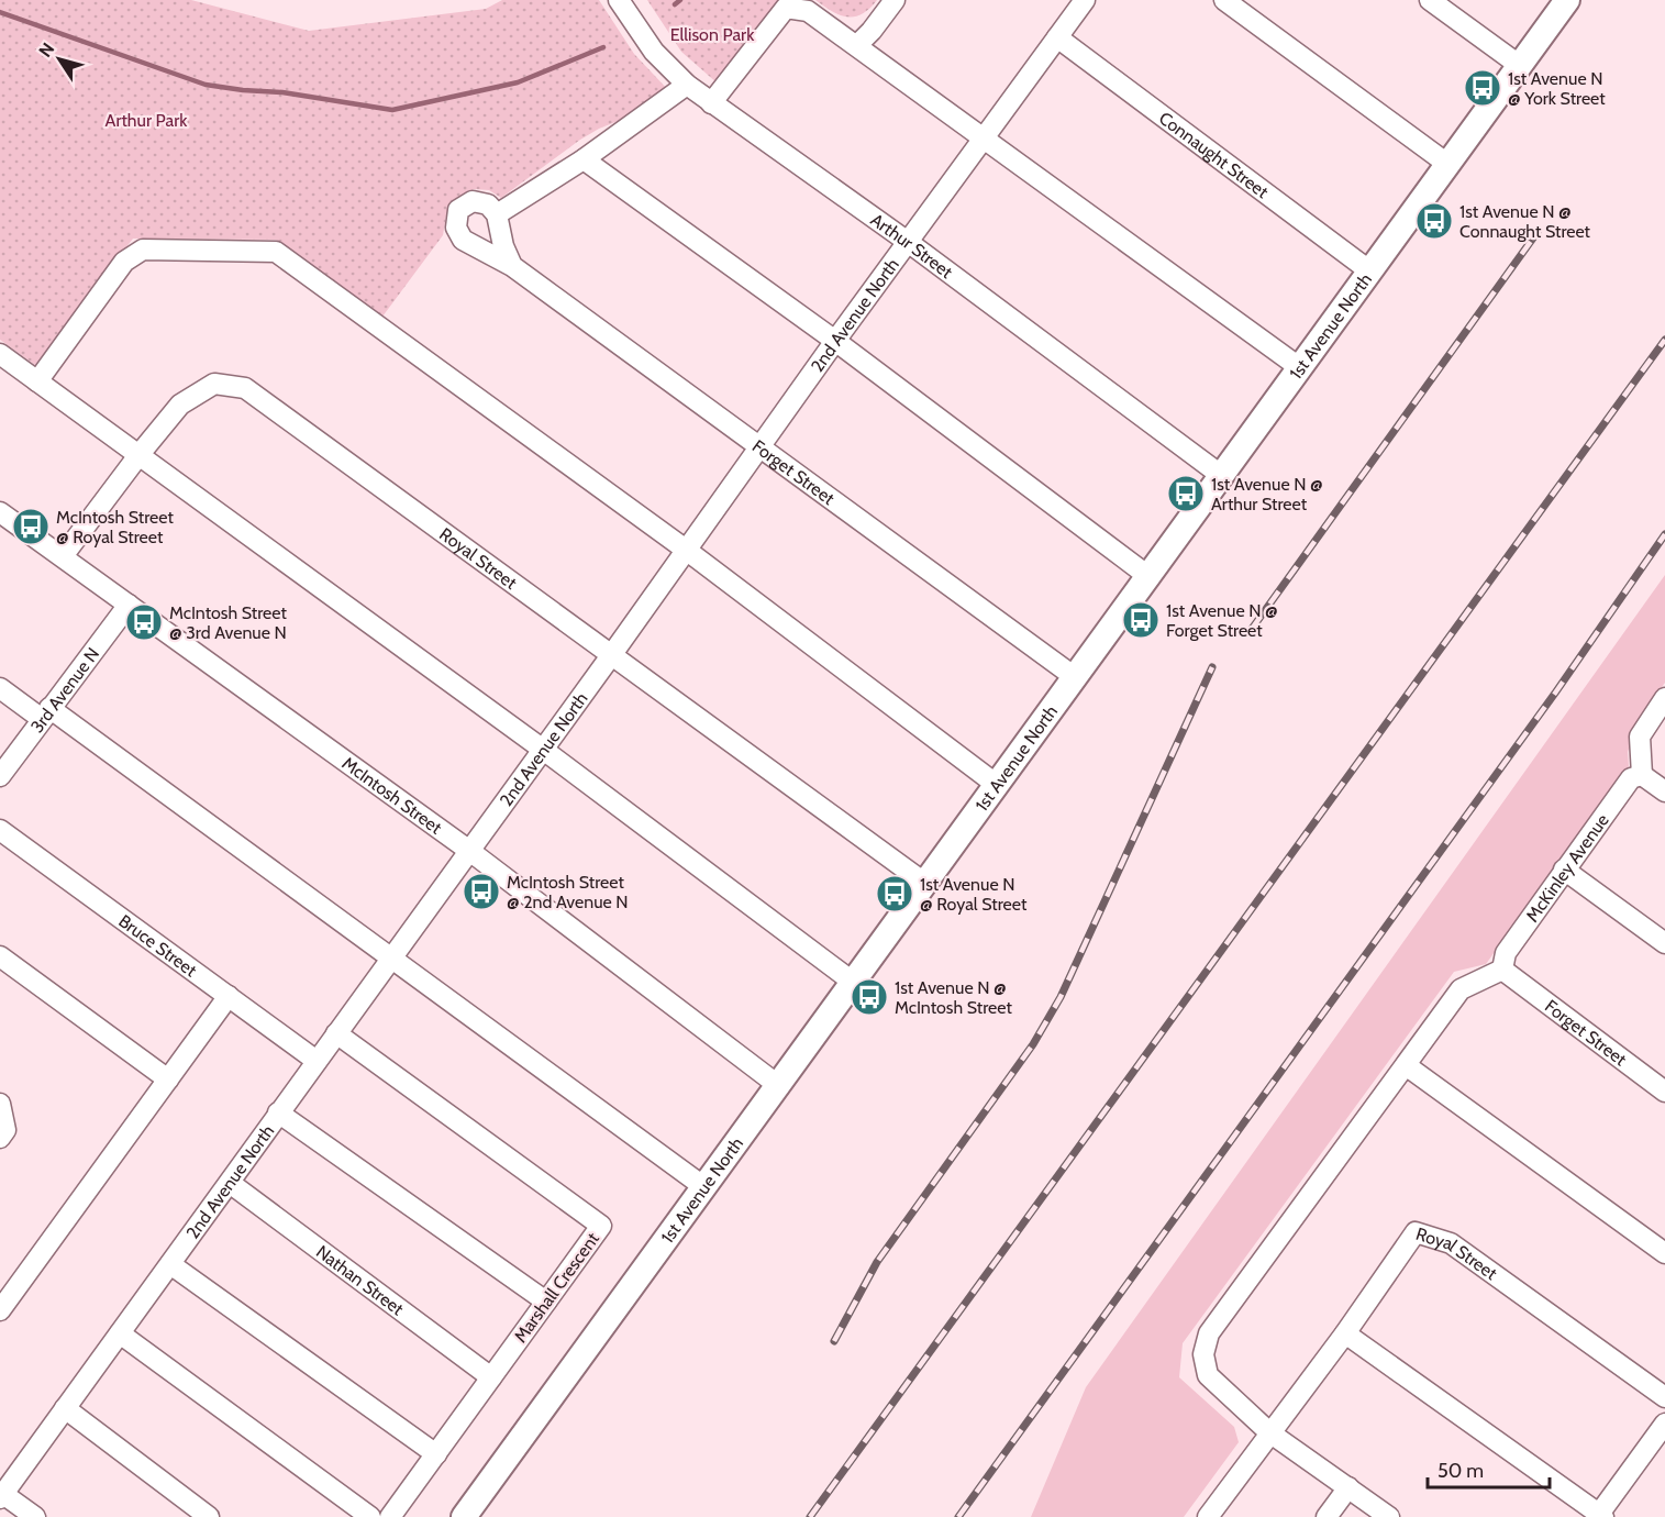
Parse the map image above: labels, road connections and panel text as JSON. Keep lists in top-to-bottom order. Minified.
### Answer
{"streets":{"main road":["1st Avenue North"],"street":["Connaught Street","Arthur Street","2nd Avenue North","Forget Street","Royal Street","3rd Avenue N","McIntosh Street","McKinley Avenue","Bruce Street","Nathan Street","Marshall Crescent"]},"crossings":[["Connaught Street","2nd Avenue North"],["Connaught Street","1st Avenue North"],["Arthur Street","2nd Avenue North"],["Arthur Street","1st Avenue North"],["2nd Avenue North","Forget Street"],["2nd Avenue North","Royal Street"],["2nd Avenue North","McIntosh Street"],["2nd Avenue North","Bruce Street"],["2nd Avenue North","Nathan Street"],["2nd Avenue North","Marshall Crescent"],["1st Avenue North","Forget Street"],["1st Avenue North","Royal Street"],["1st Avenue North","McIntosh Street"],["Forget Street","McKinley Avenue"],["Royal Street","McIntosh Street"],["3rd Avenue N","McIntosh Street"],["Nathan Street","Marshall Crescent"]],"parks":["Ellison Park","Arthur Park"],"places":{"bus stop":["1st Avenue N @ York Street","1st Avenue N @ Connaught Street","1st Avenue N @ Arthur Street","McIntosh Street @ Royal Street","1st Avenue N @ Forget Street","McIntosh Street @ 3rd Avenue N","McIntosh Street @ 2nd Avenue N","1st Avenue N @ Royal Street","1st Avenue N @ McIntosh Street"]},"scale_bar":"50 m","north":"top left"}
